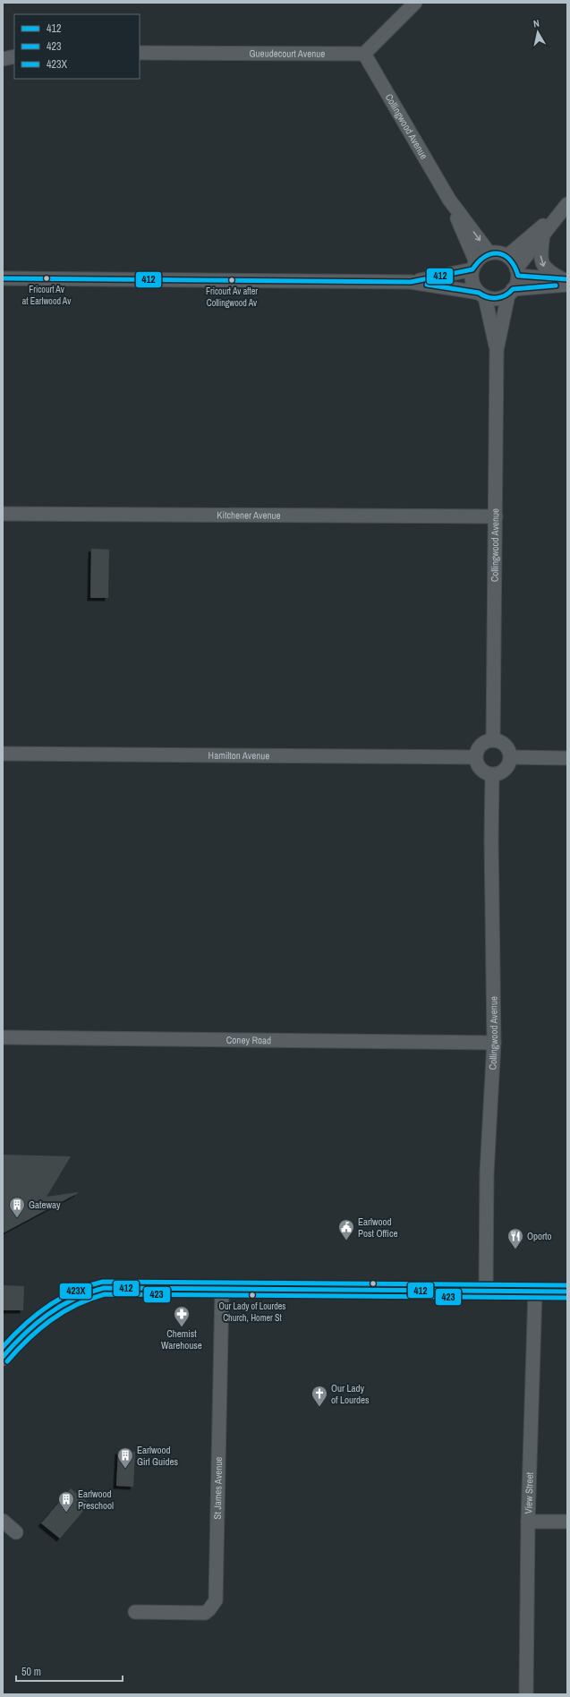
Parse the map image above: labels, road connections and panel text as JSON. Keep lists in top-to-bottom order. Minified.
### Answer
{"streets":{"street":["Gueudecourt Avenue","Collingwood Avenue","Kitchener Avenue","Hamilton Avenue","Coney Road","St James Avenue","View Street"]},"crossings":[["Gueudecourt Avenue","Collingwood Avenue"],["Collingwood Avenue","Kitchener Avenue"],["Collingwood Avenue","Hamilton Avenue"],["Collingwood Avenue","Coney Road"]],"places":{"other":["Fricourt Av at Earlwood Av","Fricourt Av after Collingwood Av","Our Lady of Lourdes Church, Homer St"],"building":["Gateway","Earlwood Girl Guides","Earlwood Preschool"],"public building":["Earlwood Post Office"],"restaurant":["Oporto"],"pharmacy":["Chemist Warehouse"],"church":["Our Lady of Lourdes"]},"lines":["transit line 412","transit line 423X","transit line 423"],"legend":["412","423","423X"],"scale_bar":"50 m","north":"top"}
